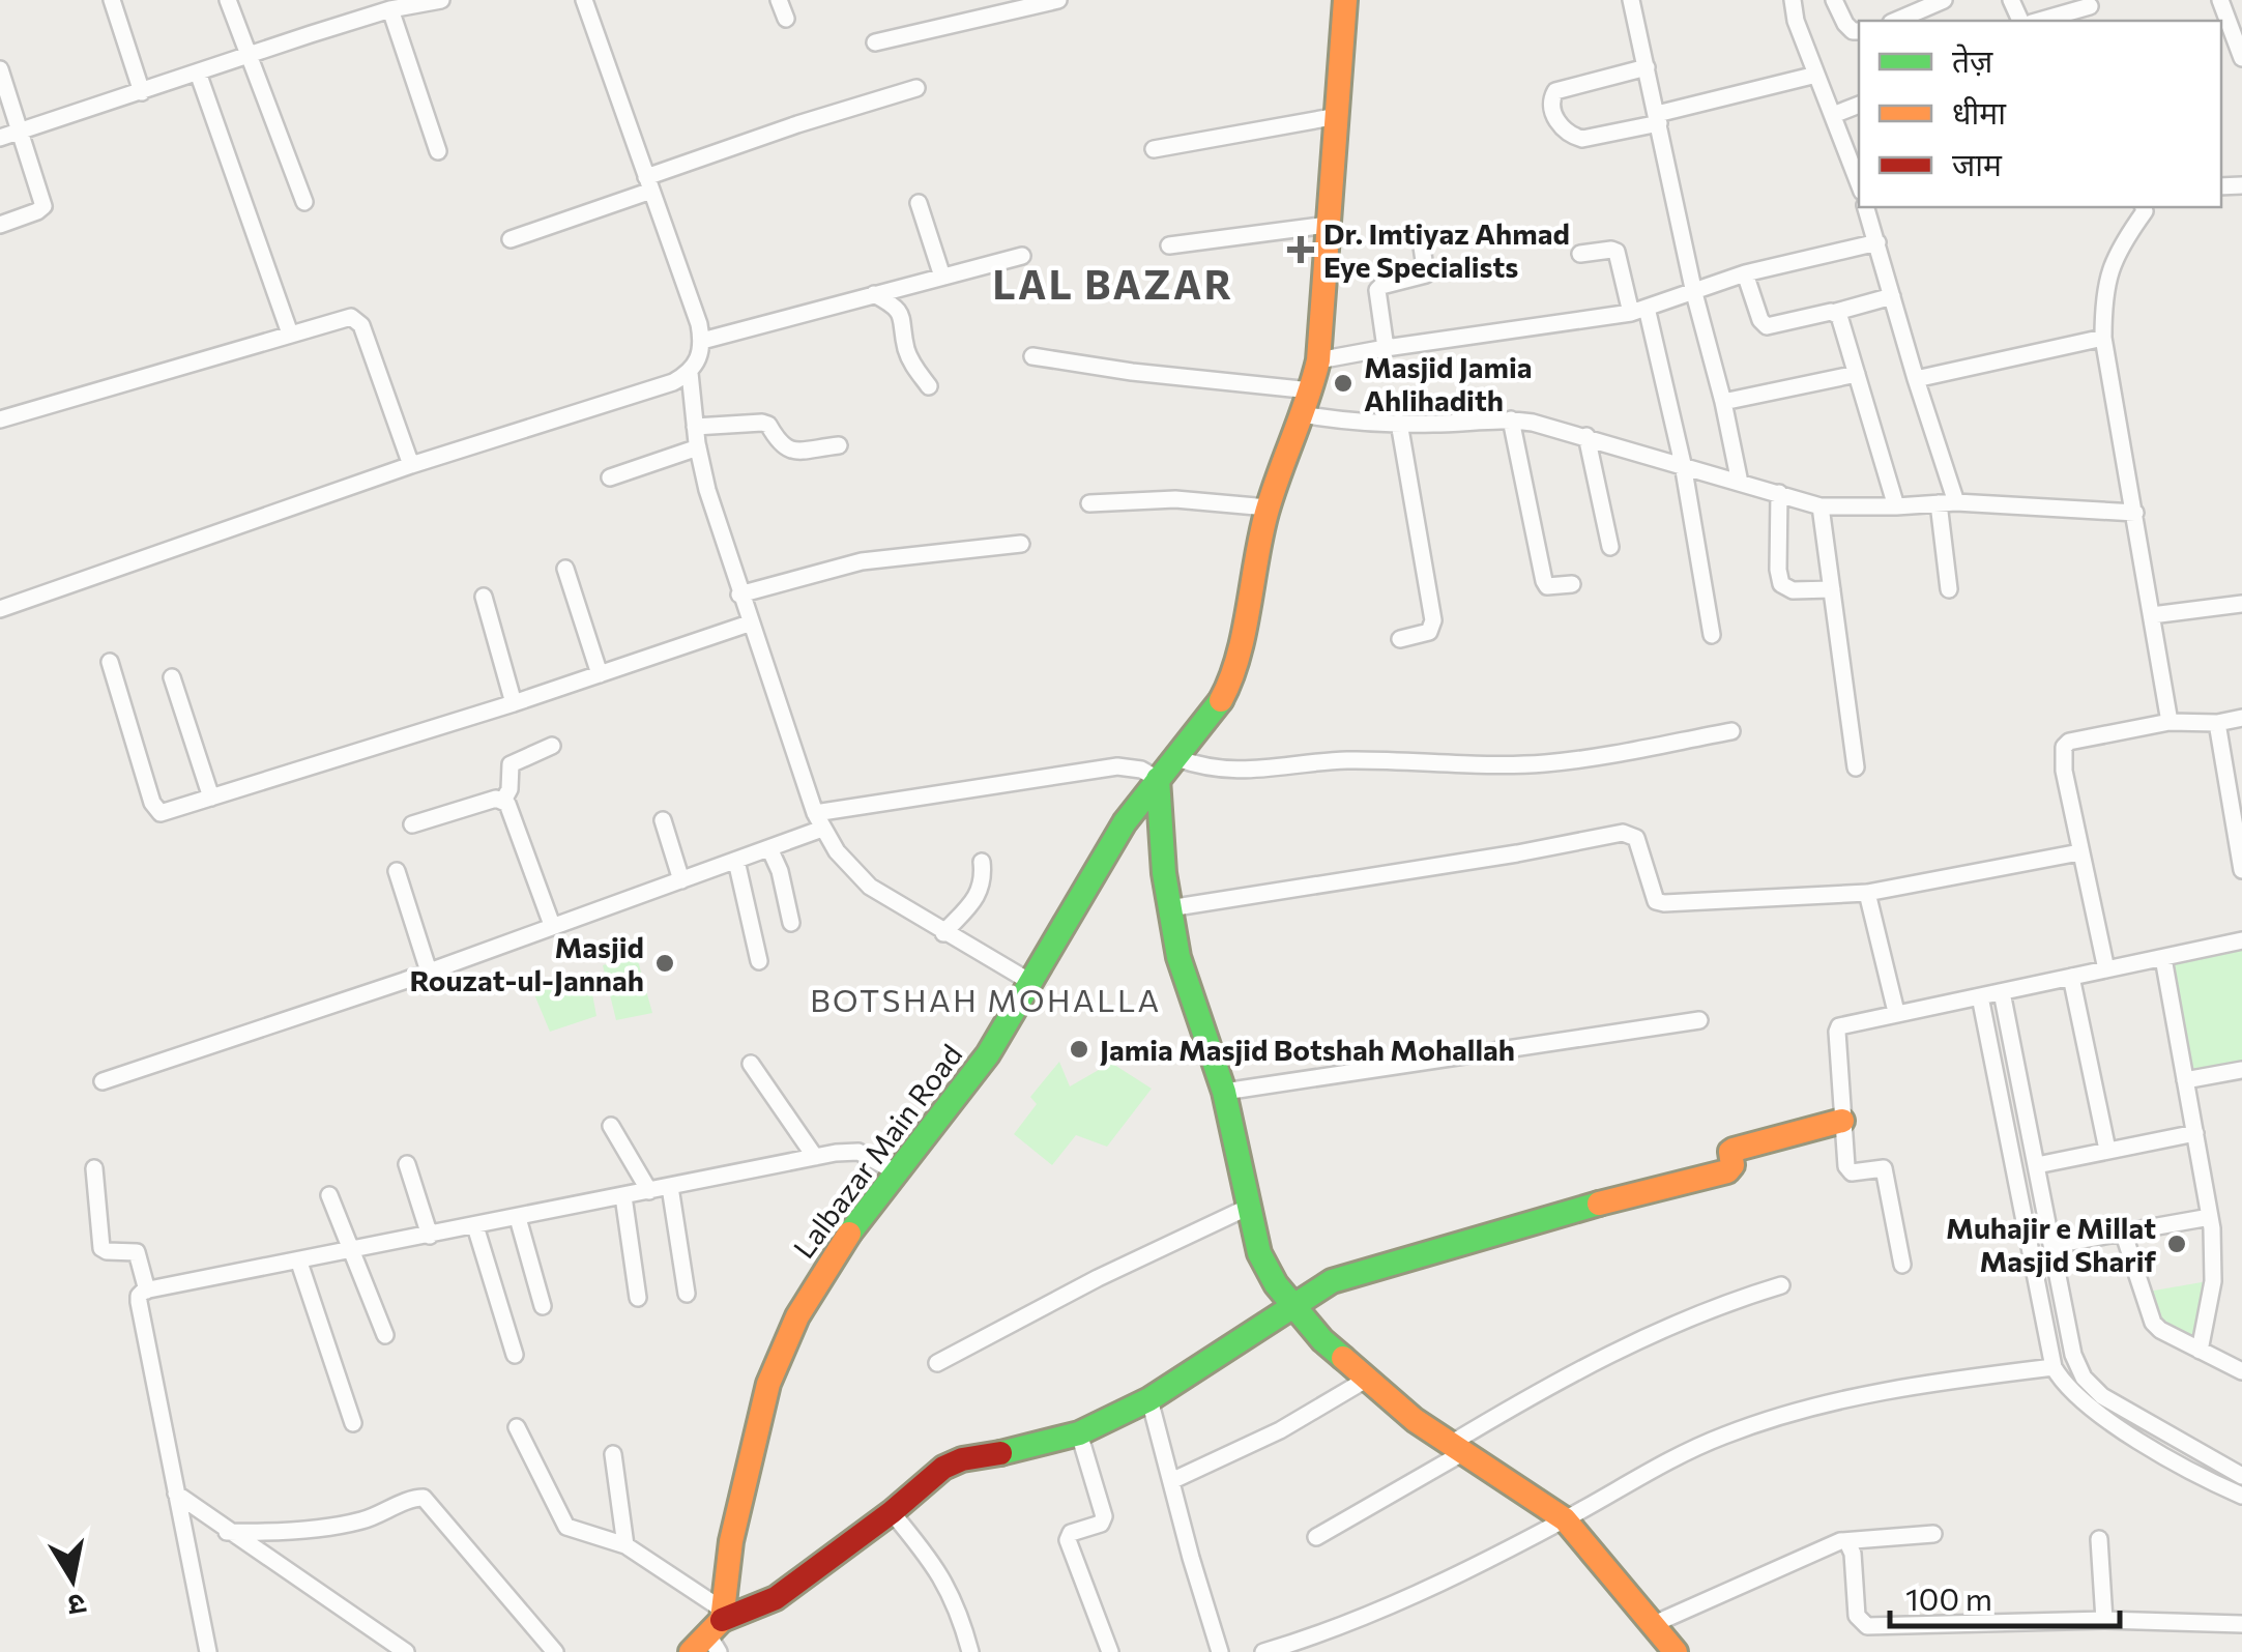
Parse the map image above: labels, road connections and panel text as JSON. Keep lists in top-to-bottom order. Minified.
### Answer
{"streets":{"street":["Lalbazar Main Road"]},"districts":["LAL BAZAR","BOTSHAH MOHALLA"],"places":{"health":["Dr. Imtiyaz Ahmad Eye Specialists"],"other":["Masjid Jamia Ahlihadith","Masjid Rouzat-ul-Jannah","Jamia Masjid Botshah Mohallah","Muhajir e Millat Masjid Sharif"]},"legend":["तेज़","धीमा","जाम"],"scale_bar":"100 m","north":"bottom"}
